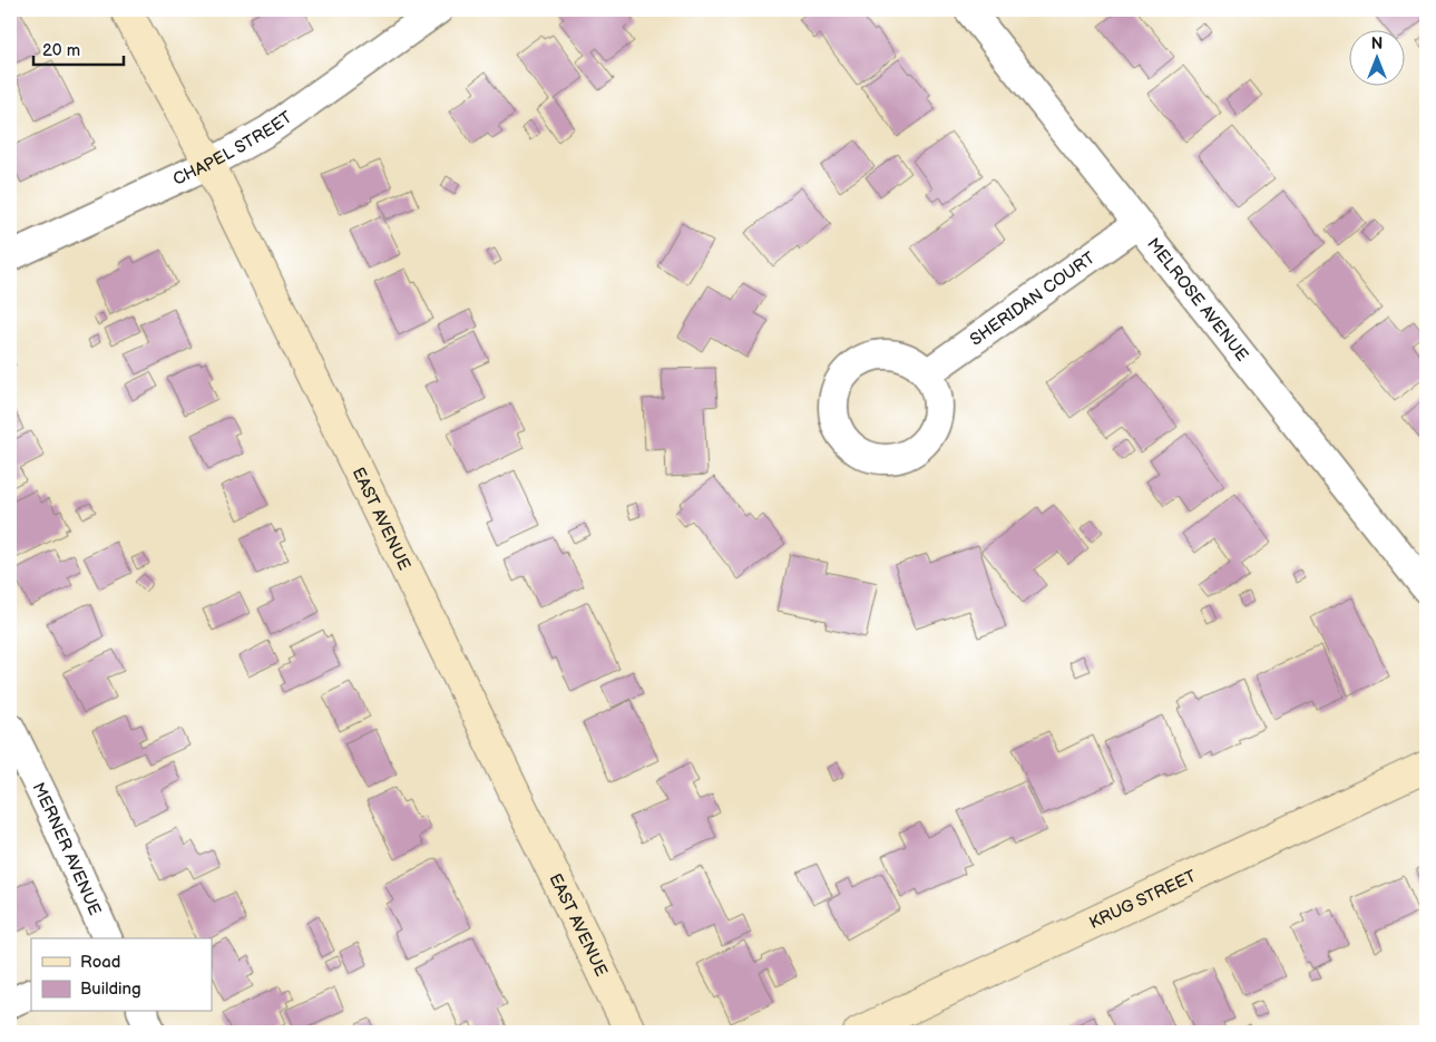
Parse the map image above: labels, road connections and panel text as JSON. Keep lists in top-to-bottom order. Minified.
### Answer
{"streets":{"street":["CHAPEL STREET","SHERIDAN COURT","MELROSE AVENUE","EAST AVENUE","MERNER AVENUE","KRUG STREET"]},"crossings":[["CHAPEL STREET","EAST AVENUE"],["SHERIDAN COURT","MELROSE AVENUE"]],"legend":["Road","Building"],"scale_bar":"20 m","north":"top"}
